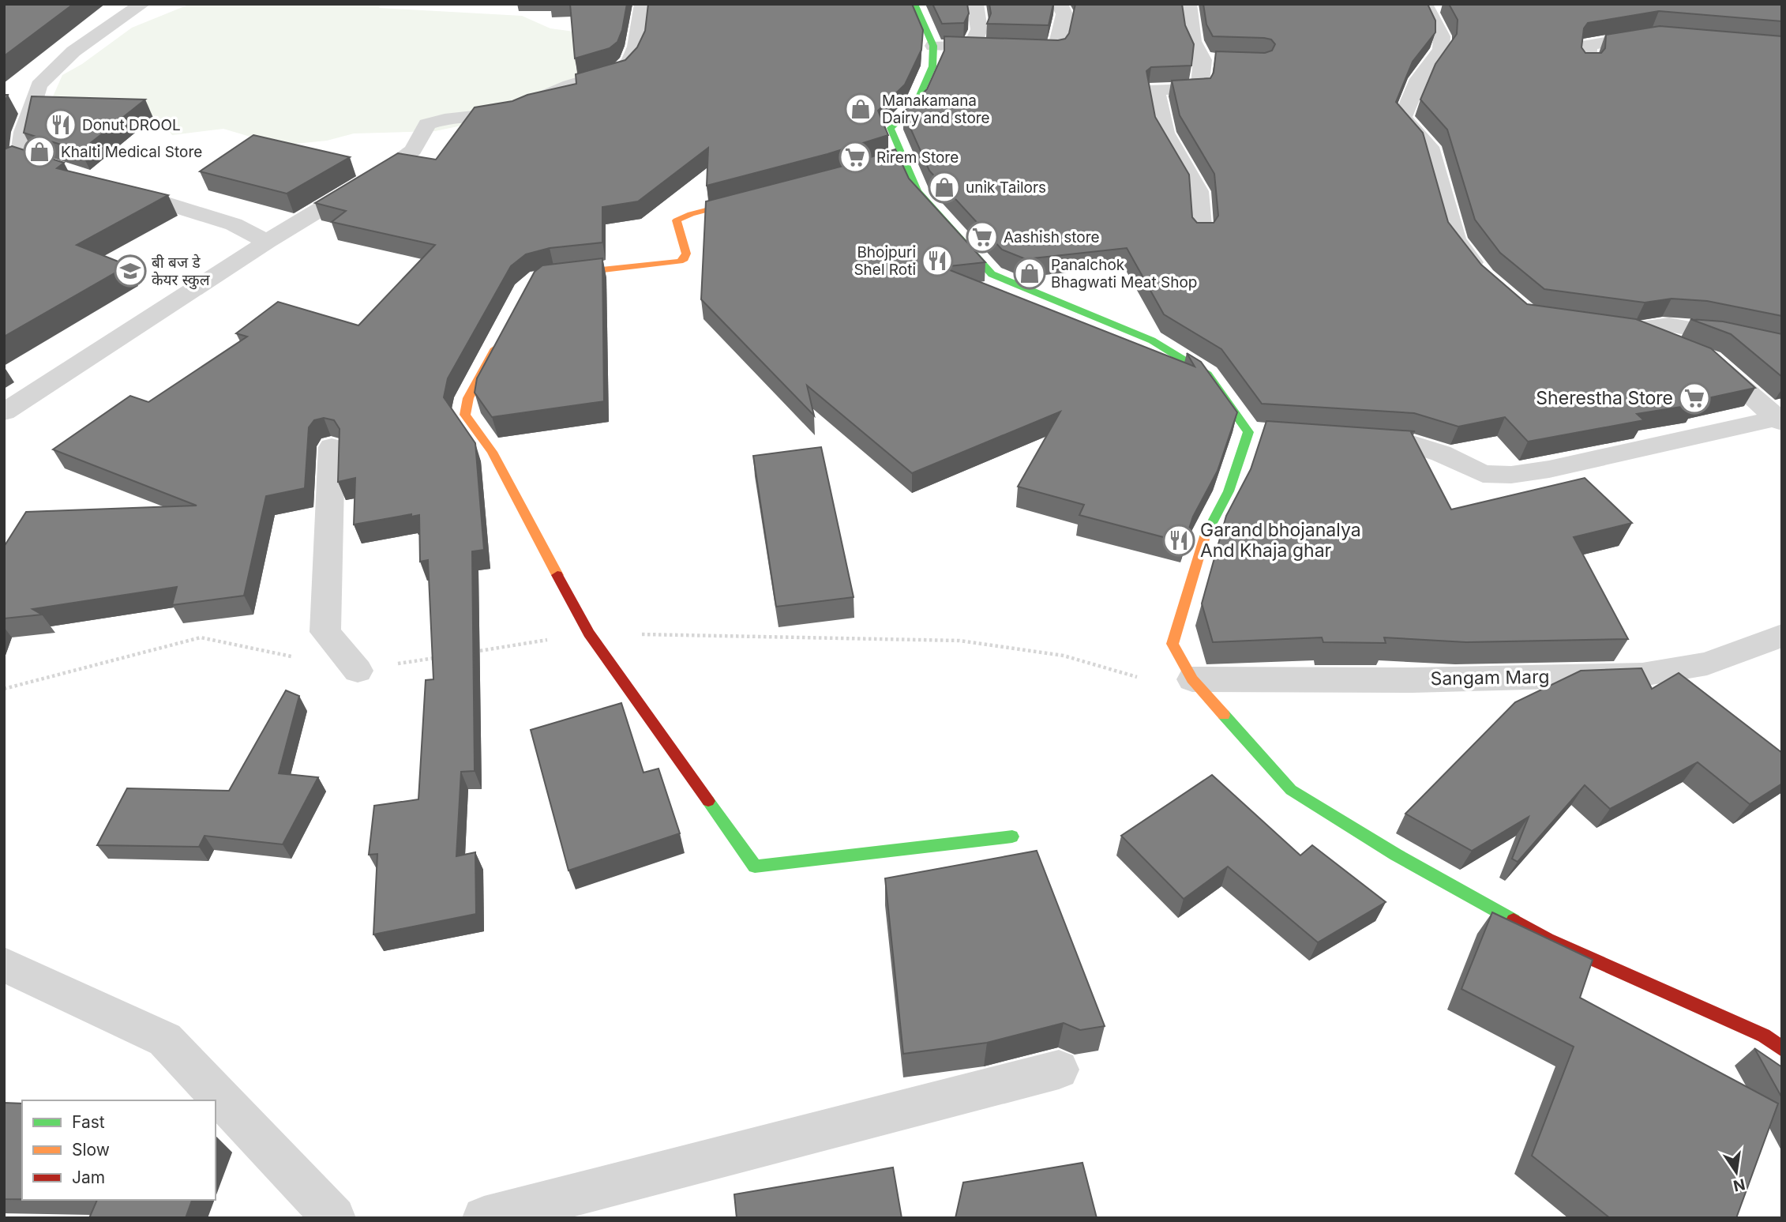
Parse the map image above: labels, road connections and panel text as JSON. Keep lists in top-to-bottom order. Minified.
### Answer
{"streets":{"street":["Sangam Marg"]},"places":{"shop":["Manakamana Dairy and store","Khalti Medical Store","unik Tailors","Panalchok Bhagwati Meat Shop"],"restaurant":["Donut DROOL","Bhojpuri Shel Roti","Garand bhojanalya And Khaja ghar"],"supermarket":["Rirem Store","Aashish store","Sherestha Store"],"school or university":["बी बज डे केयर स्कुल"]},"legend":["Fast","Slow","Jam"],"north":"bottom"}
